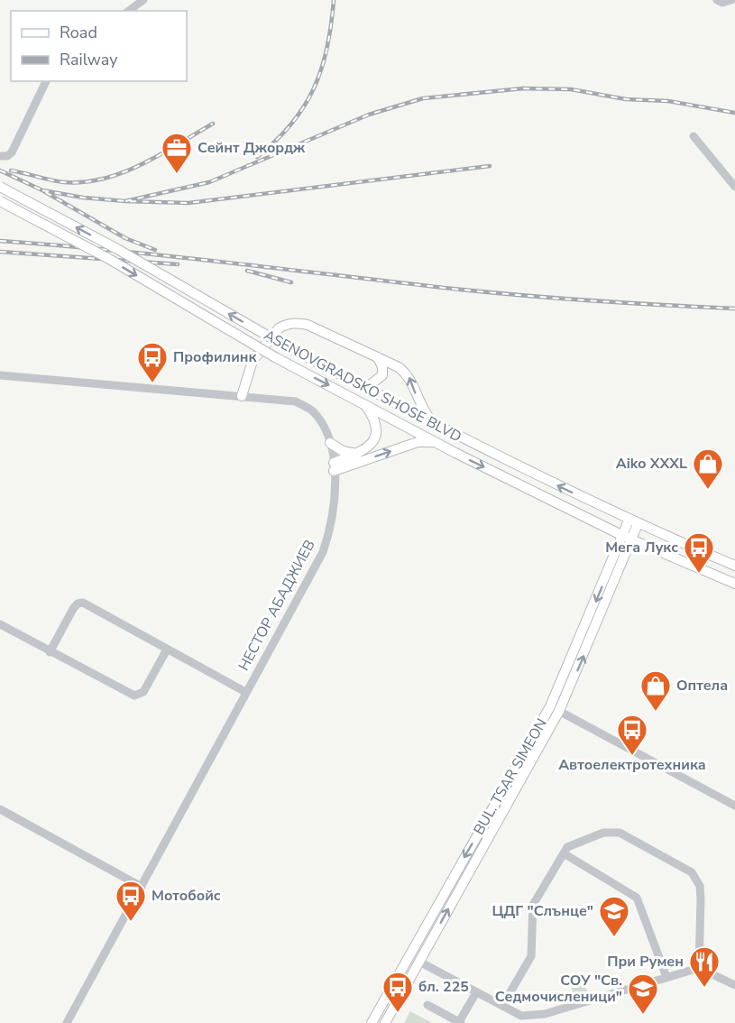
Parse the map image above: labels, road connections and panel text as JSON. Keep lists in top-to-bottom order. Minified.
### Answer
{"streets":{"main road":["ASENOVGRADSKO SHOSE BLVD","BUL. TSAR SIMEON"],"street":["НЕСТОР АБАДЖИЕВ"]},"crossings":[["ASENOVGRADSKO SHOSE BLVD","BUL. TSAR SIMEON"]],"places":{"office":["Сейнт Джордж"],"bus stop":["Профилинк","Мега Лукс","Автоелектротехника","Мотобойс","бл. 225"],"shop":["Aiko XXXL","Оптела"],"school or university":["ЦДГ \"Слънце\"","СОУ \"Св. Седмочисленици\""],"restaurant":["При Румен"]},"legend":["Road","Railway"]}
